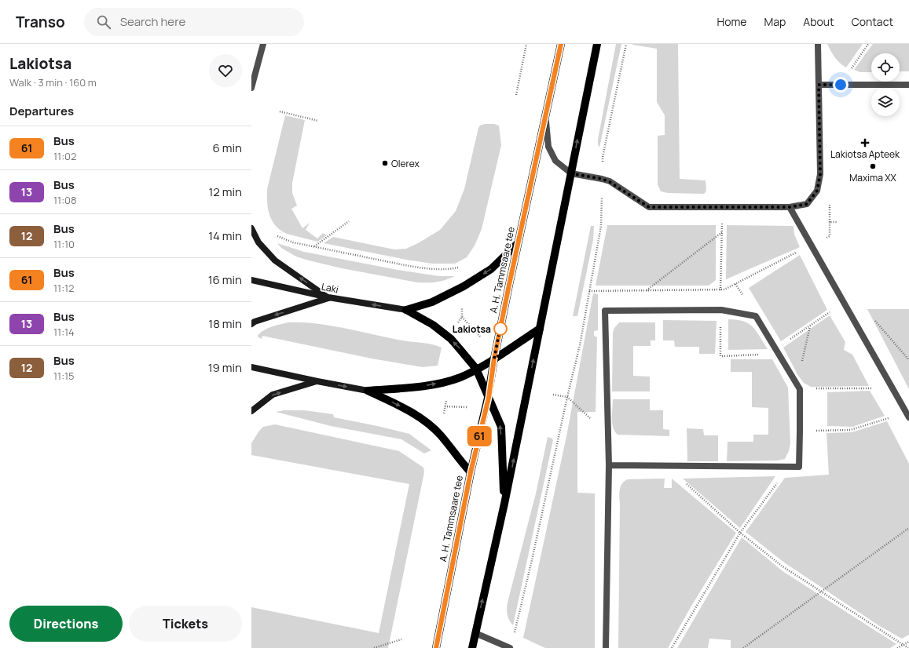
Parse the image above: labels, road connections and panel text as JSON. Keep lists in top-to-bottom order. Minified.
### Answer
{"streets":{"main road":["A. H. Tammsaare tee"],"street":["Laki"]},"one_way":["Laki"],"places":{"health":["Lakiotsa Apteek"],"other":["Olerex","Maxima XX","Lakiotsa"]},"lines":["bus line 61"],"page":{"header":"Transo","search":"Search here","nav":["Home","Map","About","Contact"],"heading":[["Lakiotsa","Walk · 3 min · 160 m"],"Departures"],"on_map":"61","list":[{"mark":"61","name":"Bus","note":"11:02","value":"6 min"},{"mark":"13","name":"Bus","note":"11:08","value":"12 min"},{"mark":"12","name":"Bus","note":"11:10","value":"14 min"},{"mark":"61","name":"Bus","note":"11:12","value":"16 min"},{"mark":"13","name":"Bus","note":"11:14","value":"18 min"},{"mark":"12","name":"Bus","note":"11:15","value":"19 min"}],"buttons":["Directions","Tickets"]}}
